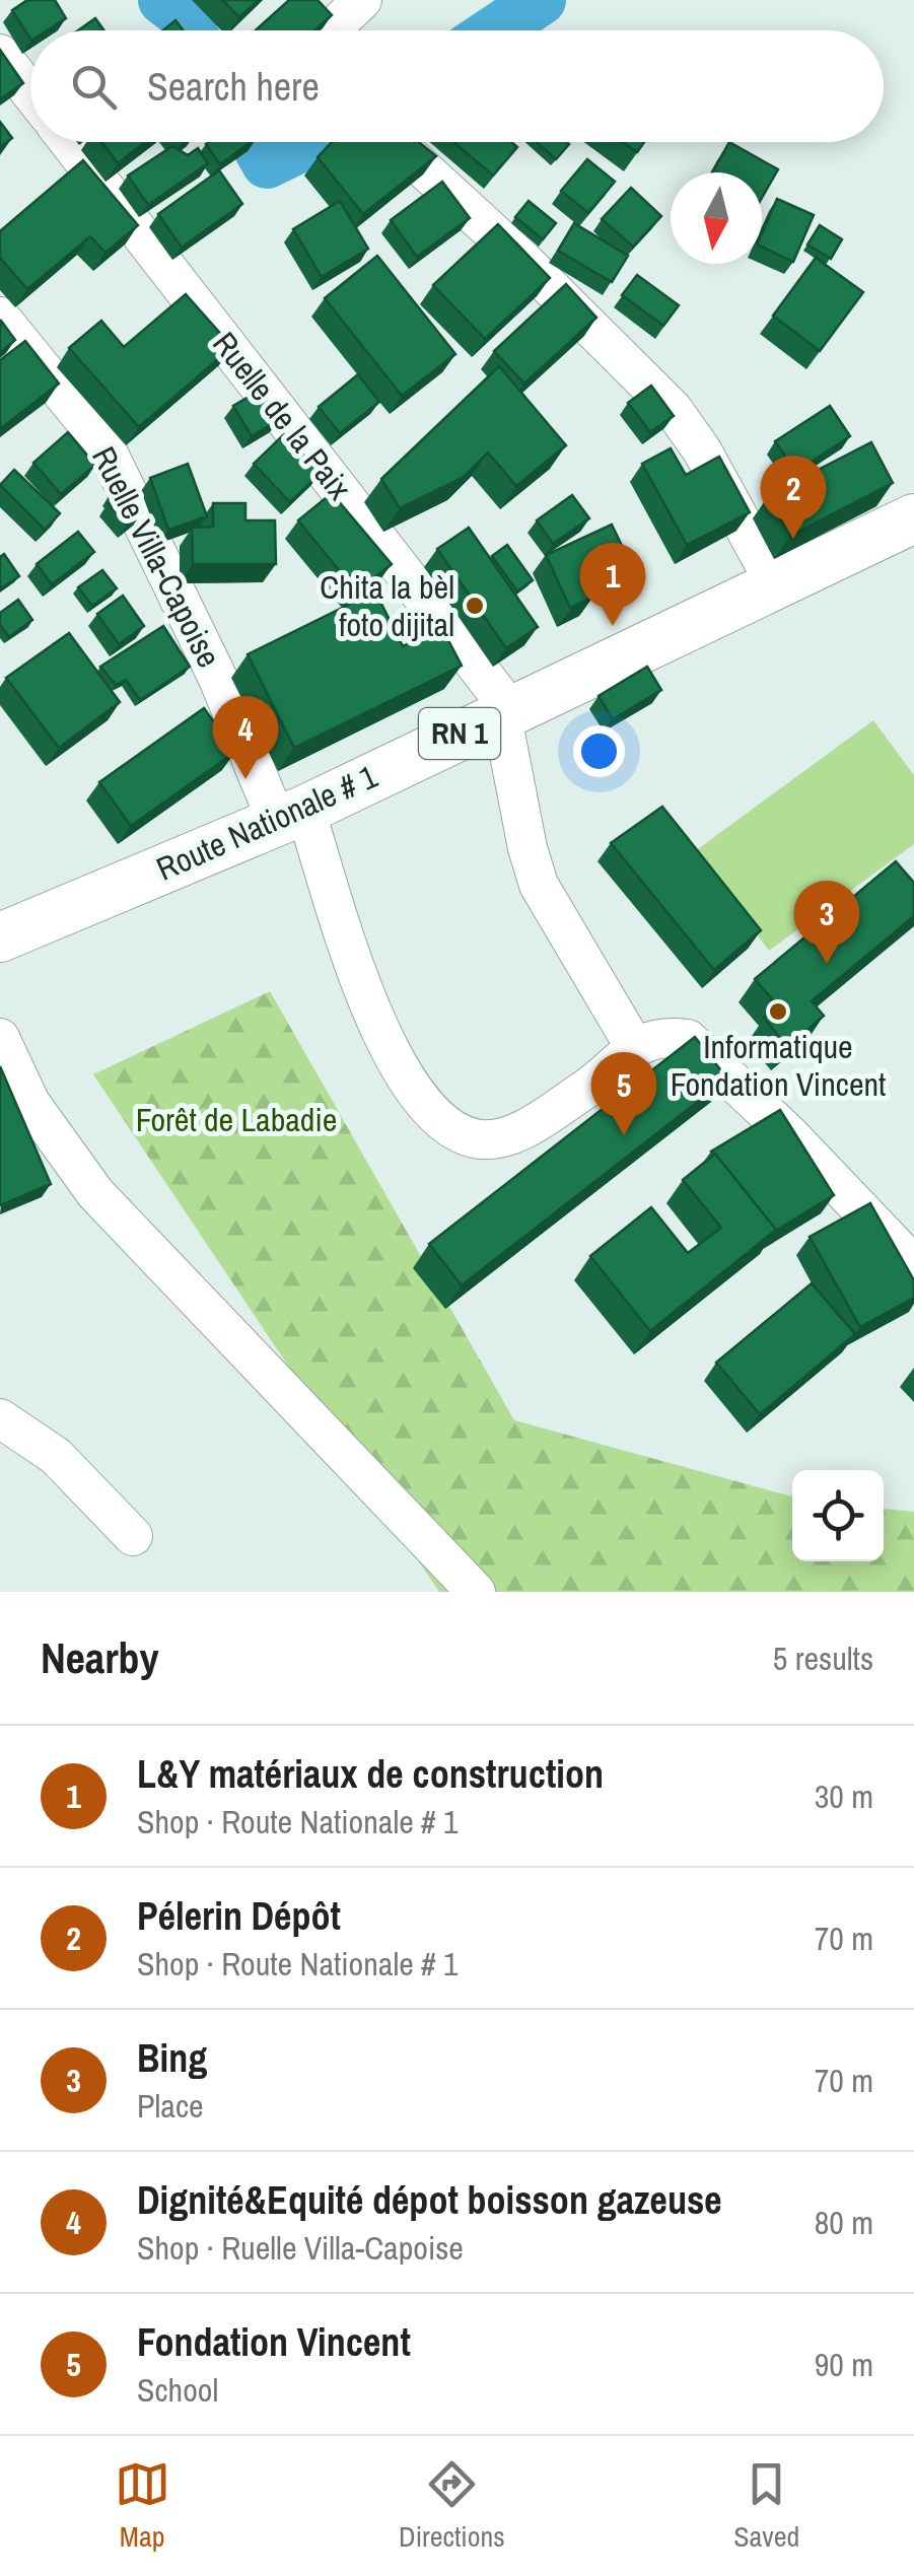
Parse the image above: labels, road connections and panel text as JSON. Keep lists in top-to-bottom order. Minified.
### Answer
{"streets":{"main road":["RN 1","Route Nationale # 1"],"street":["Ruelle de la Paix","Ruelle Villa-Capoise"]},"crossings":[["Ruelle de la Paix","Route Nationale # 1"],["Ruelle Villa-Capoise","Route Nationale # 1"]],"parks":["Forêt de Labadie"],"places":["Chita la bèl foto dijital","Informatique Fondation Vincent"],"north":"bottom","page":{"search":"Search here","pins":["2","1","4","3","5"],"heading":["Nearby","5 results"],"list":[{"mark":"1","name":"L&Y matériaux de construction","note":"Shop · Route Nationale # 1","value":"30 m"},{"mark":"2","name":"Pélerin Dépôt","note":"Shop · Route Nationale # 1","value":"70 m"},{"mark":"3","name":"Bing","note":"Place","value":"70 m"},{"mark":"4","name":"Dignité&Equité dépot boisson gazeuse","note":"Shop · Ruelle Villa-Capoise","value":"80 m"},{"mark":"5","name":"Fondation Vincent","note":"School","value":"90 m"}],"nav":["Map","Directions","Saved"]}}
